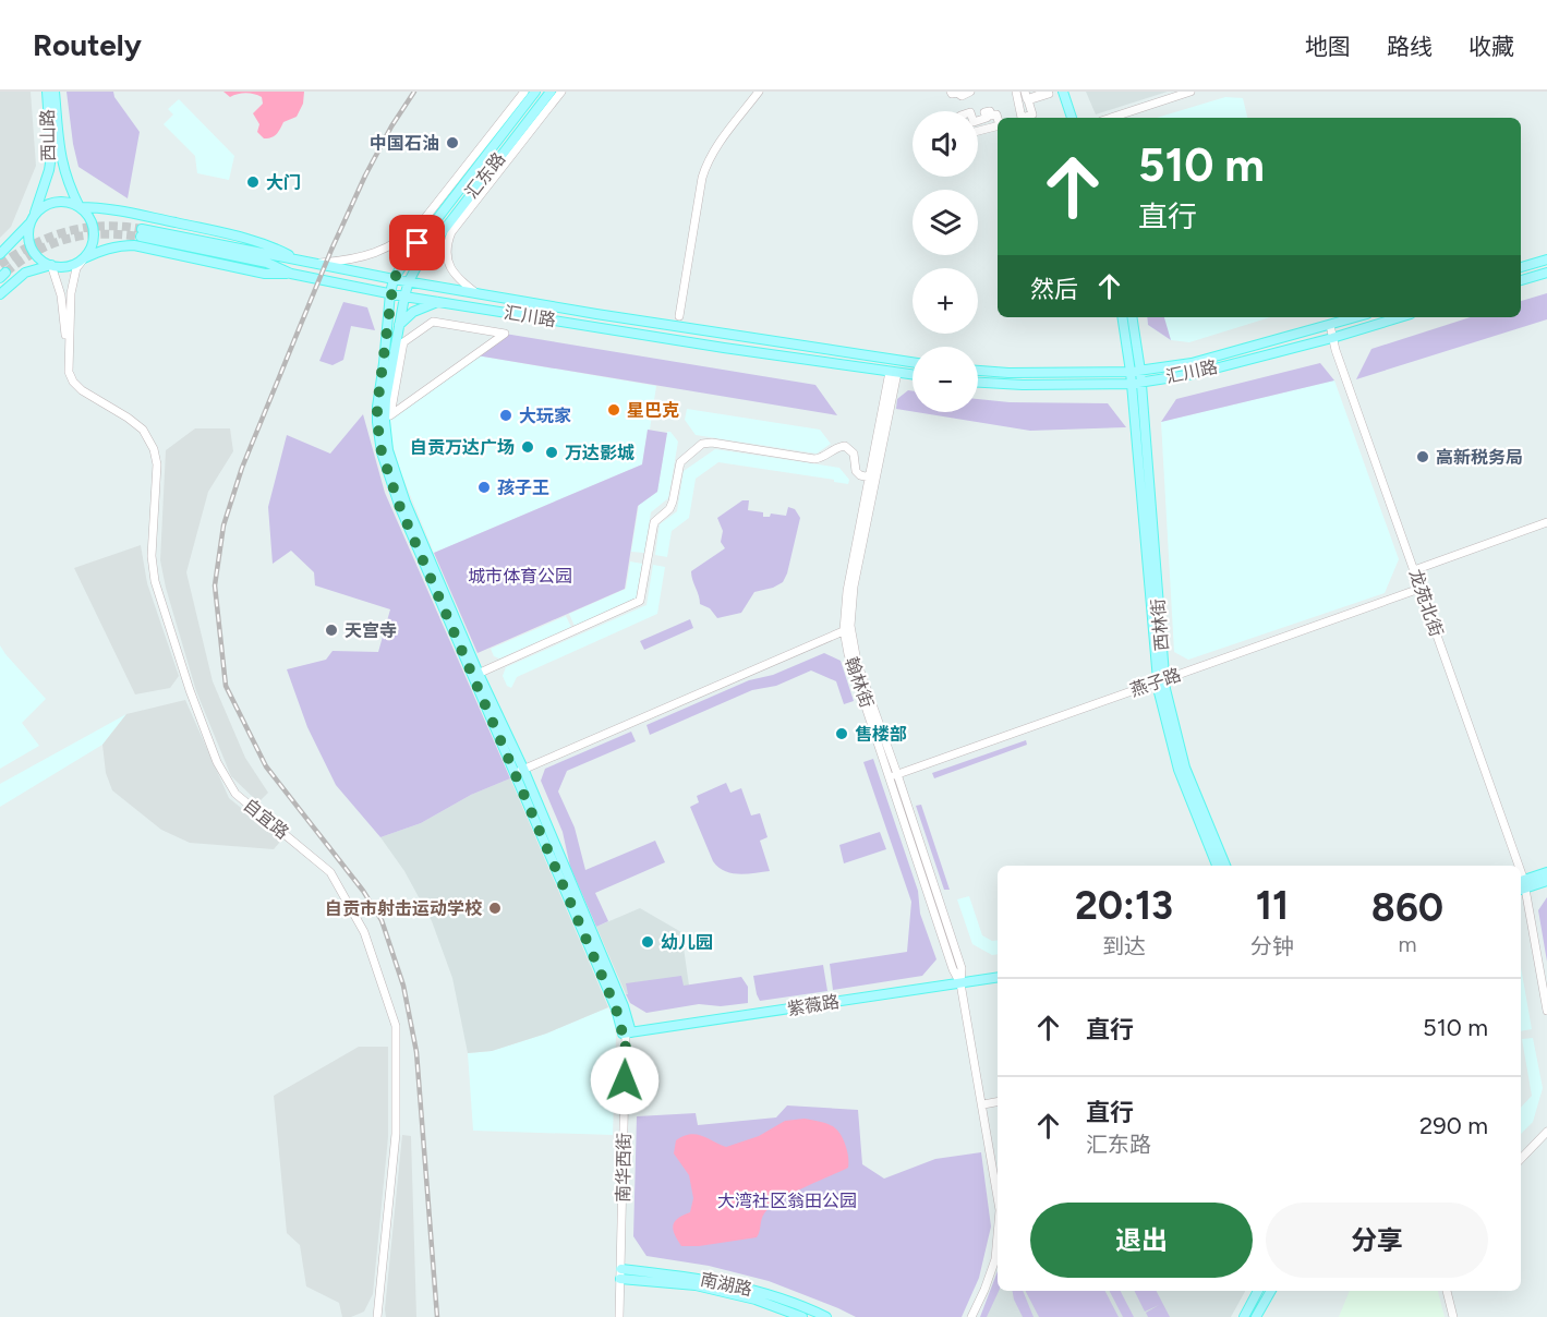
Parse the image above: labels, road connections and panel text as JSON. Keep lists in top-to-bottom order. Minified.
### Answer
{"streets":{"main road":["西山路","汇东路","汇川路","西林街","紫薇路","南华西街","南湖路"],"street":["龙苑北街","翰林街","燕子路","自宜路"]},"crossings":[["汇东路","汇川路"],["汇东路","南华西街"],["汇川路","龙苑北街"],["汇川路","西林街"],["汇川路","翰林街"],["汇川路","南华西街"],["龙苑北街","燕子路"],["西林街","燕子路"],["翰林街","燕子路"],["翰林街","紫薇路"],["紫薇路","南华西街"],["南华西街","南湖路"]],"parks":["城市体育公园","大湾社区翁田公园"],"places":["中国石油","大门","星巴克","大玩家","自贡万达广场","万达影城","高新税务局","孩子王","天宫寺","售楼部","自贡市射击运动学校","幼儿园"],"page":{"header":"Routely","nav":["地图","路线","收藏"],"map_buttons":["+","−"],"turn":["510 m","直行"],"then":"然后","eta":["20:13","到达","11","分钟","860","m"],"list":[{"name":"直行","value":"510 m"},{"name":"直行","note":"汇东路","value":"290 m"}],"buttons":["退出","分享"]}}
